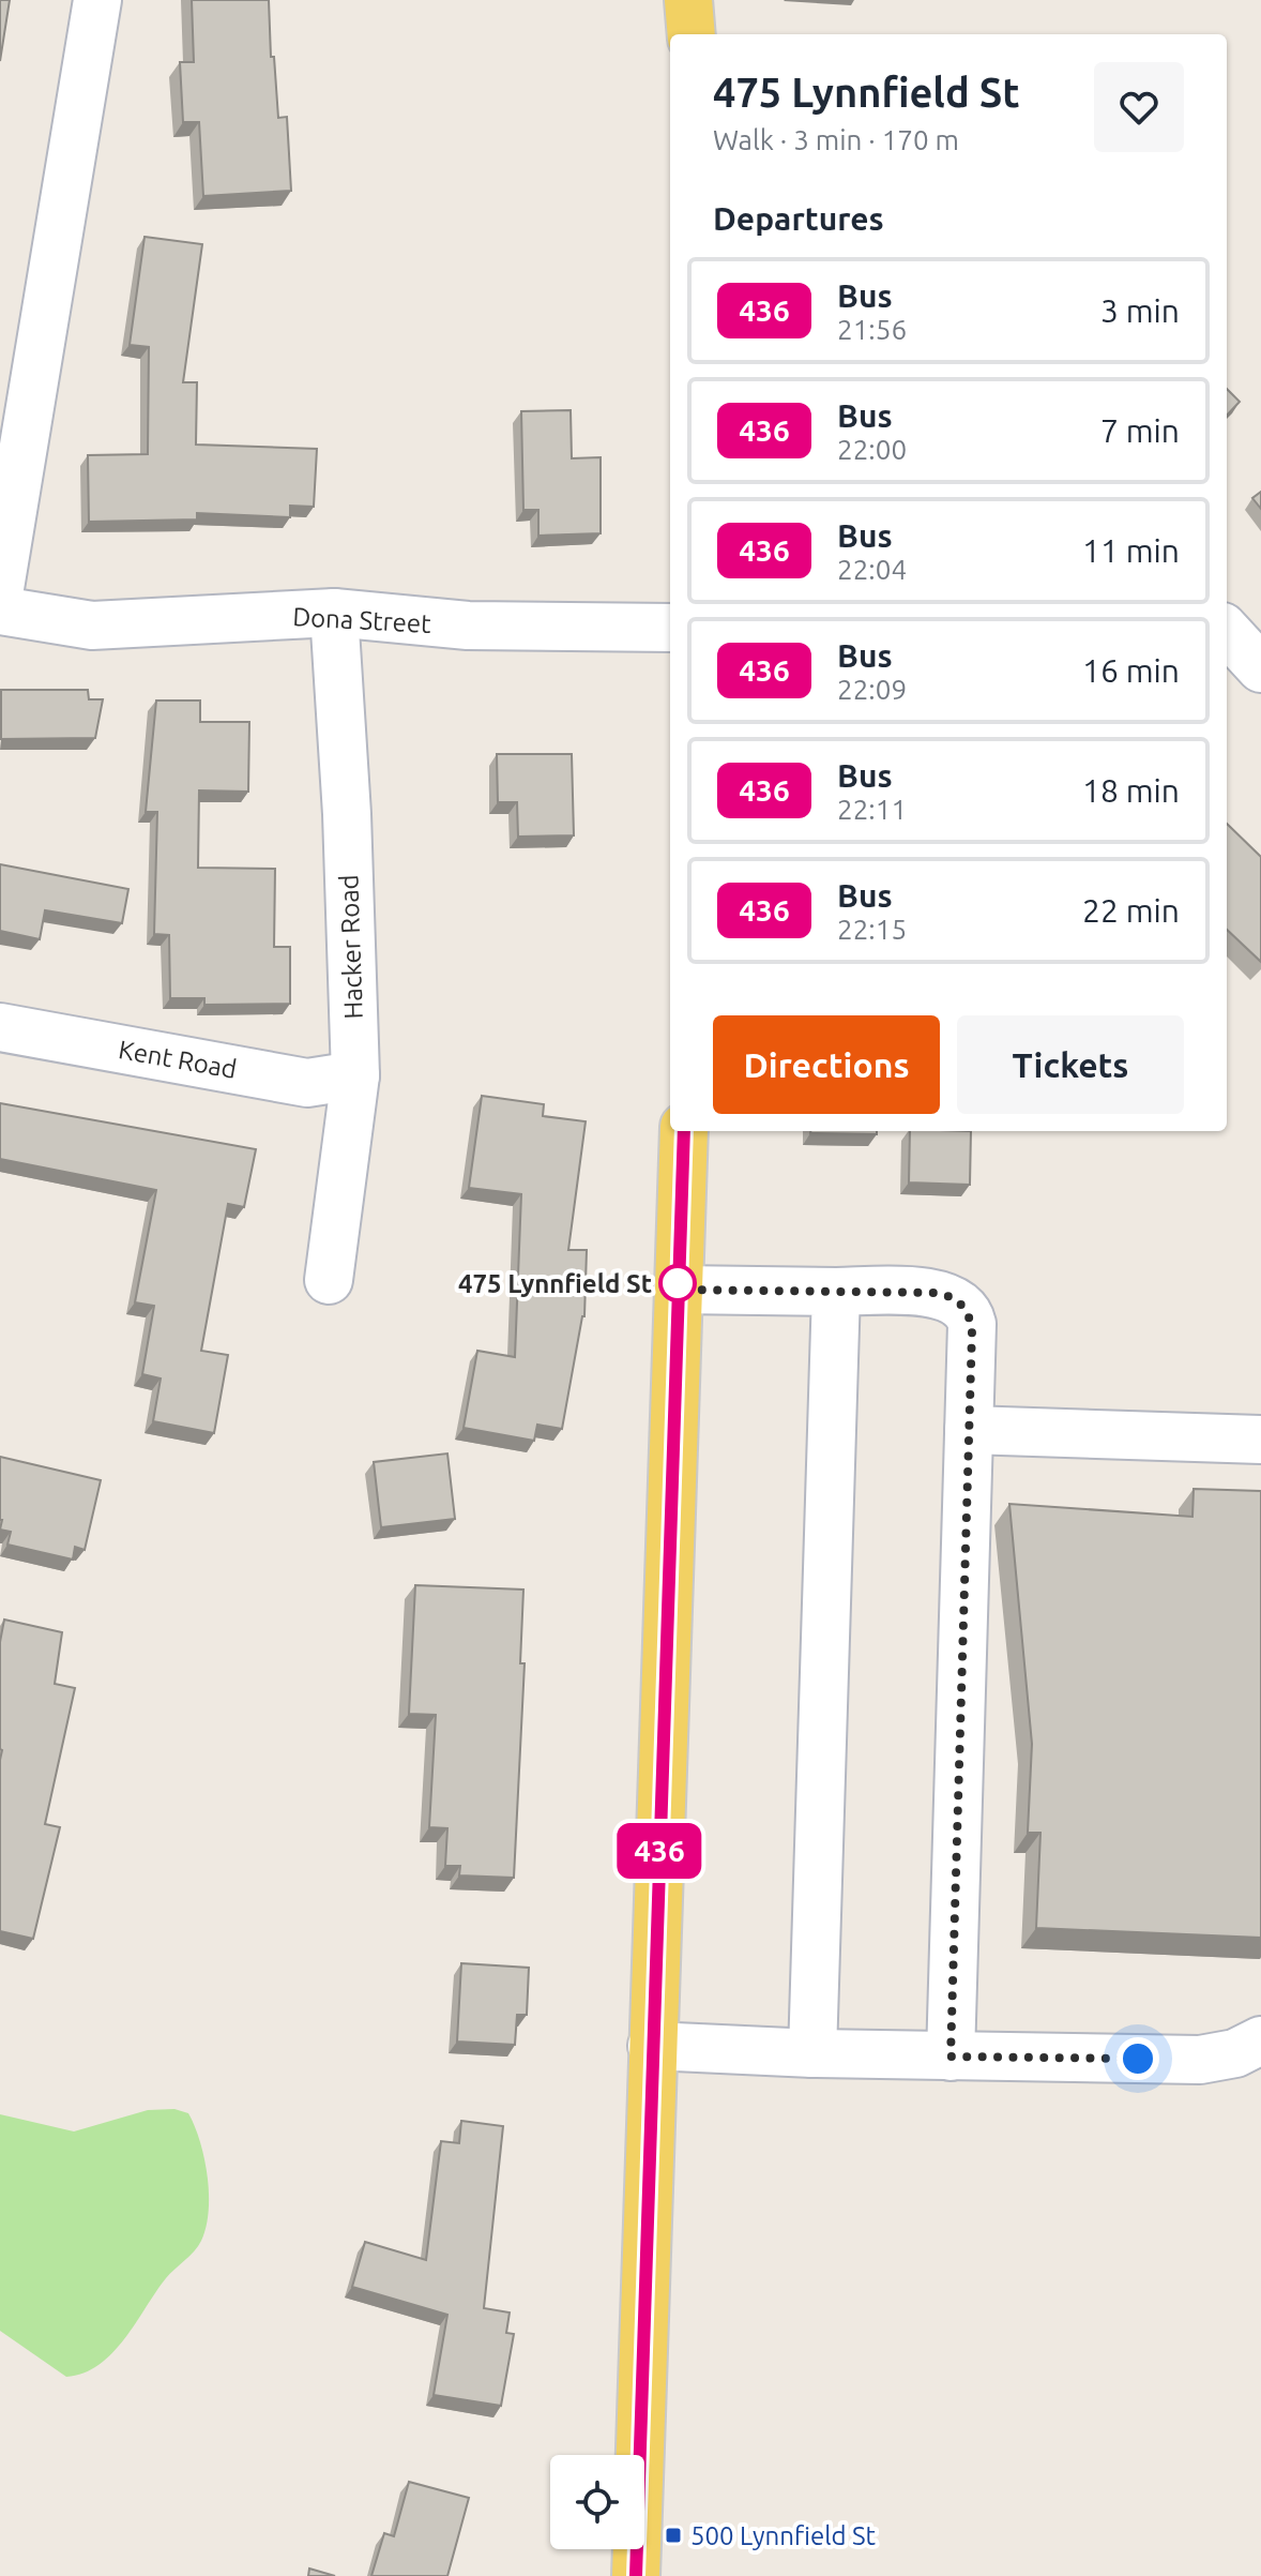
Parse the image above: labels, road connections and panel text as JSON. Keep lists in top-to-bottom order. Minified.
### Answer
{"streets":{"street":["Dona Street","Hacker Road","Kent Road"]},"crossings":[["Dona Street","Hacker Road"],["Hacker Road","Kent Road"]],"places":{"other":["475 Lynnfield St"],"transit":["500 Lynnfield St"]},"lines":["bus line 436"],"page":{"on_map":"436","heading":[["475 Lynnfield St","Walk · 3 min · 170 m"],"Departures"],"list":[{"mark":"436","name":"Bus","note":"21:56","value":"3 min"},{"mark":"436","name":"Bus","note":"22:00","value":"7 min"},{"mark":"436","name":"Bus","note":"22:04","value":"11 min"},{"mark":"436","name":"Bus","note":"22:09","value":"16 min"},{"mark":"436","name":"Bus","note":"22:11","value":"18 min"},{"mark":"436","name":"Bus","note":"22:15","value":"22 min"}],"buttons":["Directions","Tickets"]}}
